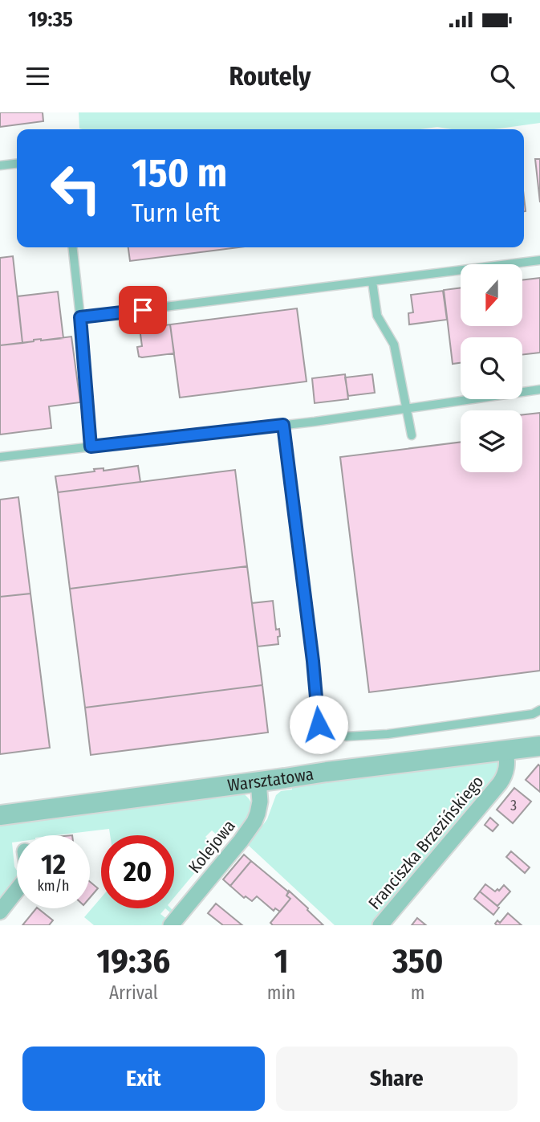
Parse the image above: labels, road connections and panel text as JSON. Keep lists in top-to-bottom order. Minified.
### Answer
{"streets":{"street":["Warsztatowa","Franciszka Brzezińskiego","Kolejowa"]},"crossings":[["Warsztatowa","Franciszka Brzezińskiego"],["Warsztatowa","Kolejowa"]],"house_numbers":["3"],"north":"bottom","page":{"status":"19:35","header":"Routely","turn":["150 m","Turn left"],"speed":"12 km/h","limit":"20","eta":["19:36","Arrival","1","min","350","m"],"buttons":["Exit","Share"]}}
